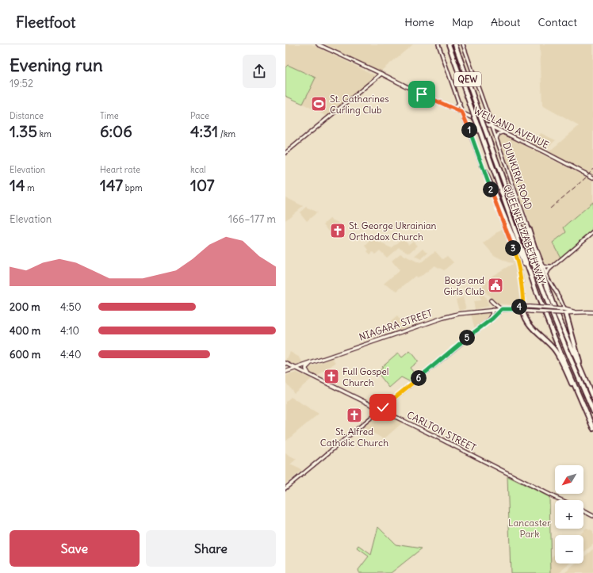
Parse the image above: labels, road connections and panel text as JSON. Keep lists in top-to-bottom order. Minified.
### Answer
{"streets":{"highway":["QEW","QUEEN ELIZABETH WAY"],"main road":["WELLAND AVENUE","NIAGARA STREET","CARLTON STREET"],"street":["DUNKIRK ROAD"]},"crossings":[["WELLAND AVENUE","DUNKIRK ROAD"],["DUNKIRK ROAD","NIAGARA STREET"],["NIAGARA STREET","CARLTON STREET"]],"parks":["Lancaster Park"],"places":{"sports":["St. Catharines Curling Club"],"church":["St. George Ukrainian Orthodox Church","Full Gospel Church","St. Alfred Catholic Church"],"public building":["Boys and Girls Club"]},"north":"bottom left","page":{"header":"Fleetfoot","nav":["Home","Map","About","Contact"],"heading":["Evening run","19:52"],"stats":[["Distance","1.35 km"],["Time","6:06"],["Pace","4:31 /km"],["Elevation","14 m"],["Heart rate","147 bpm"],["kcal","107"]],"pins":["1","2","3","4","5","6"],"chart":["Elevation","166–177 m"],"list":[{"name":"200 m","note":"4:50"},{"name":"400 m","note":"4:10"},{"name":"600 m","note":"4:40"}],"map_buttons":["+","−"],"buttons":["Save","Share"]}}
